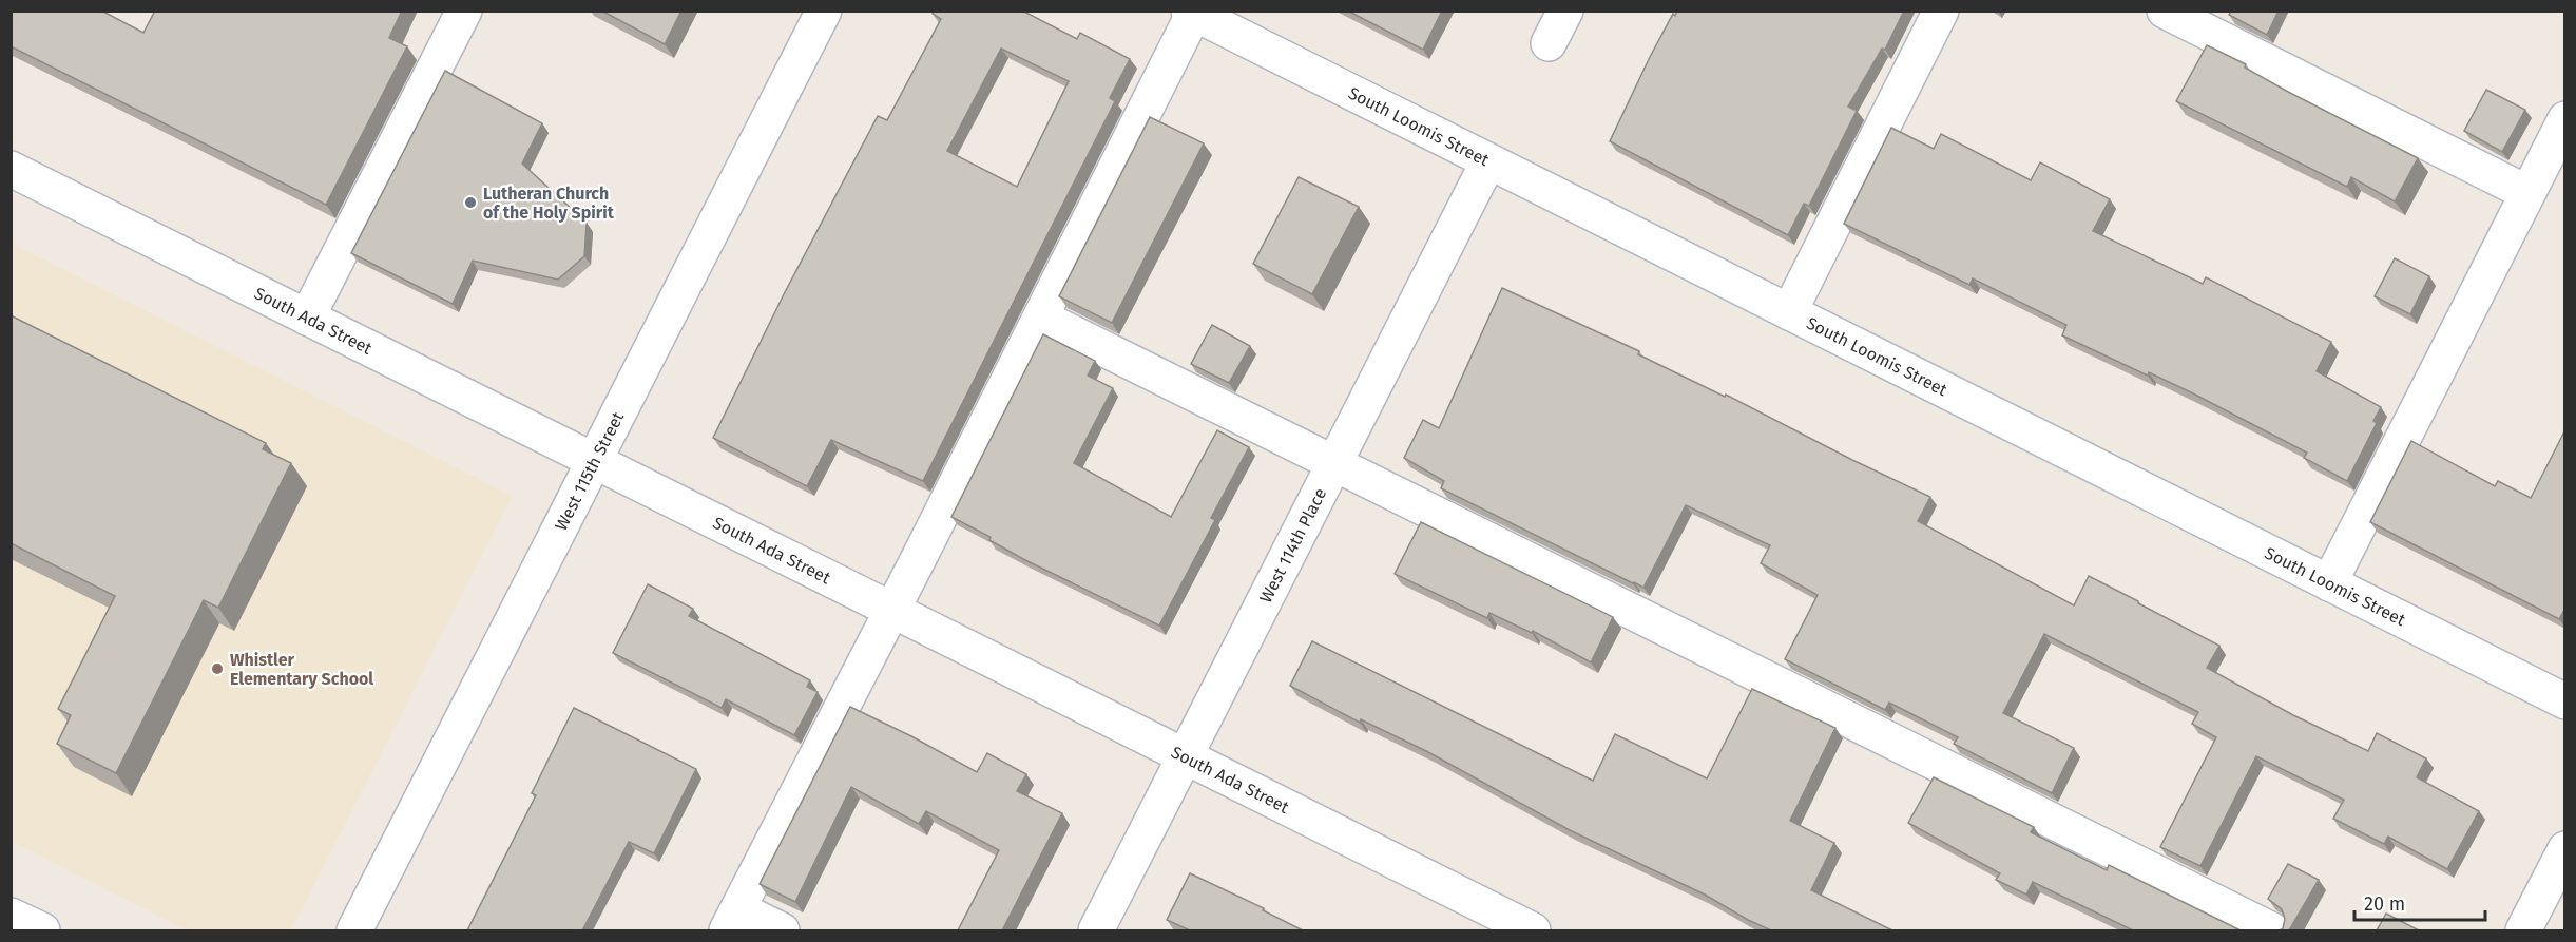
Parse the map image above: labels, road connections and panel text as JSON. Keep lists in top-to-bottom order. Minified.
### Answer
{"streets":{"street":["South Loomis Street","South Ada Street","West 115th Street","West 114th Place"]},"crossings":[["South Loomis Street","West 114th Place"],["South Ada Street","West 115th Street"],["South Ada Street","West 114th Place"]],"places":["Lutheran Church of the Holy Spirit","Whistler Elementary School"],"scale_bar":"20 m"}
